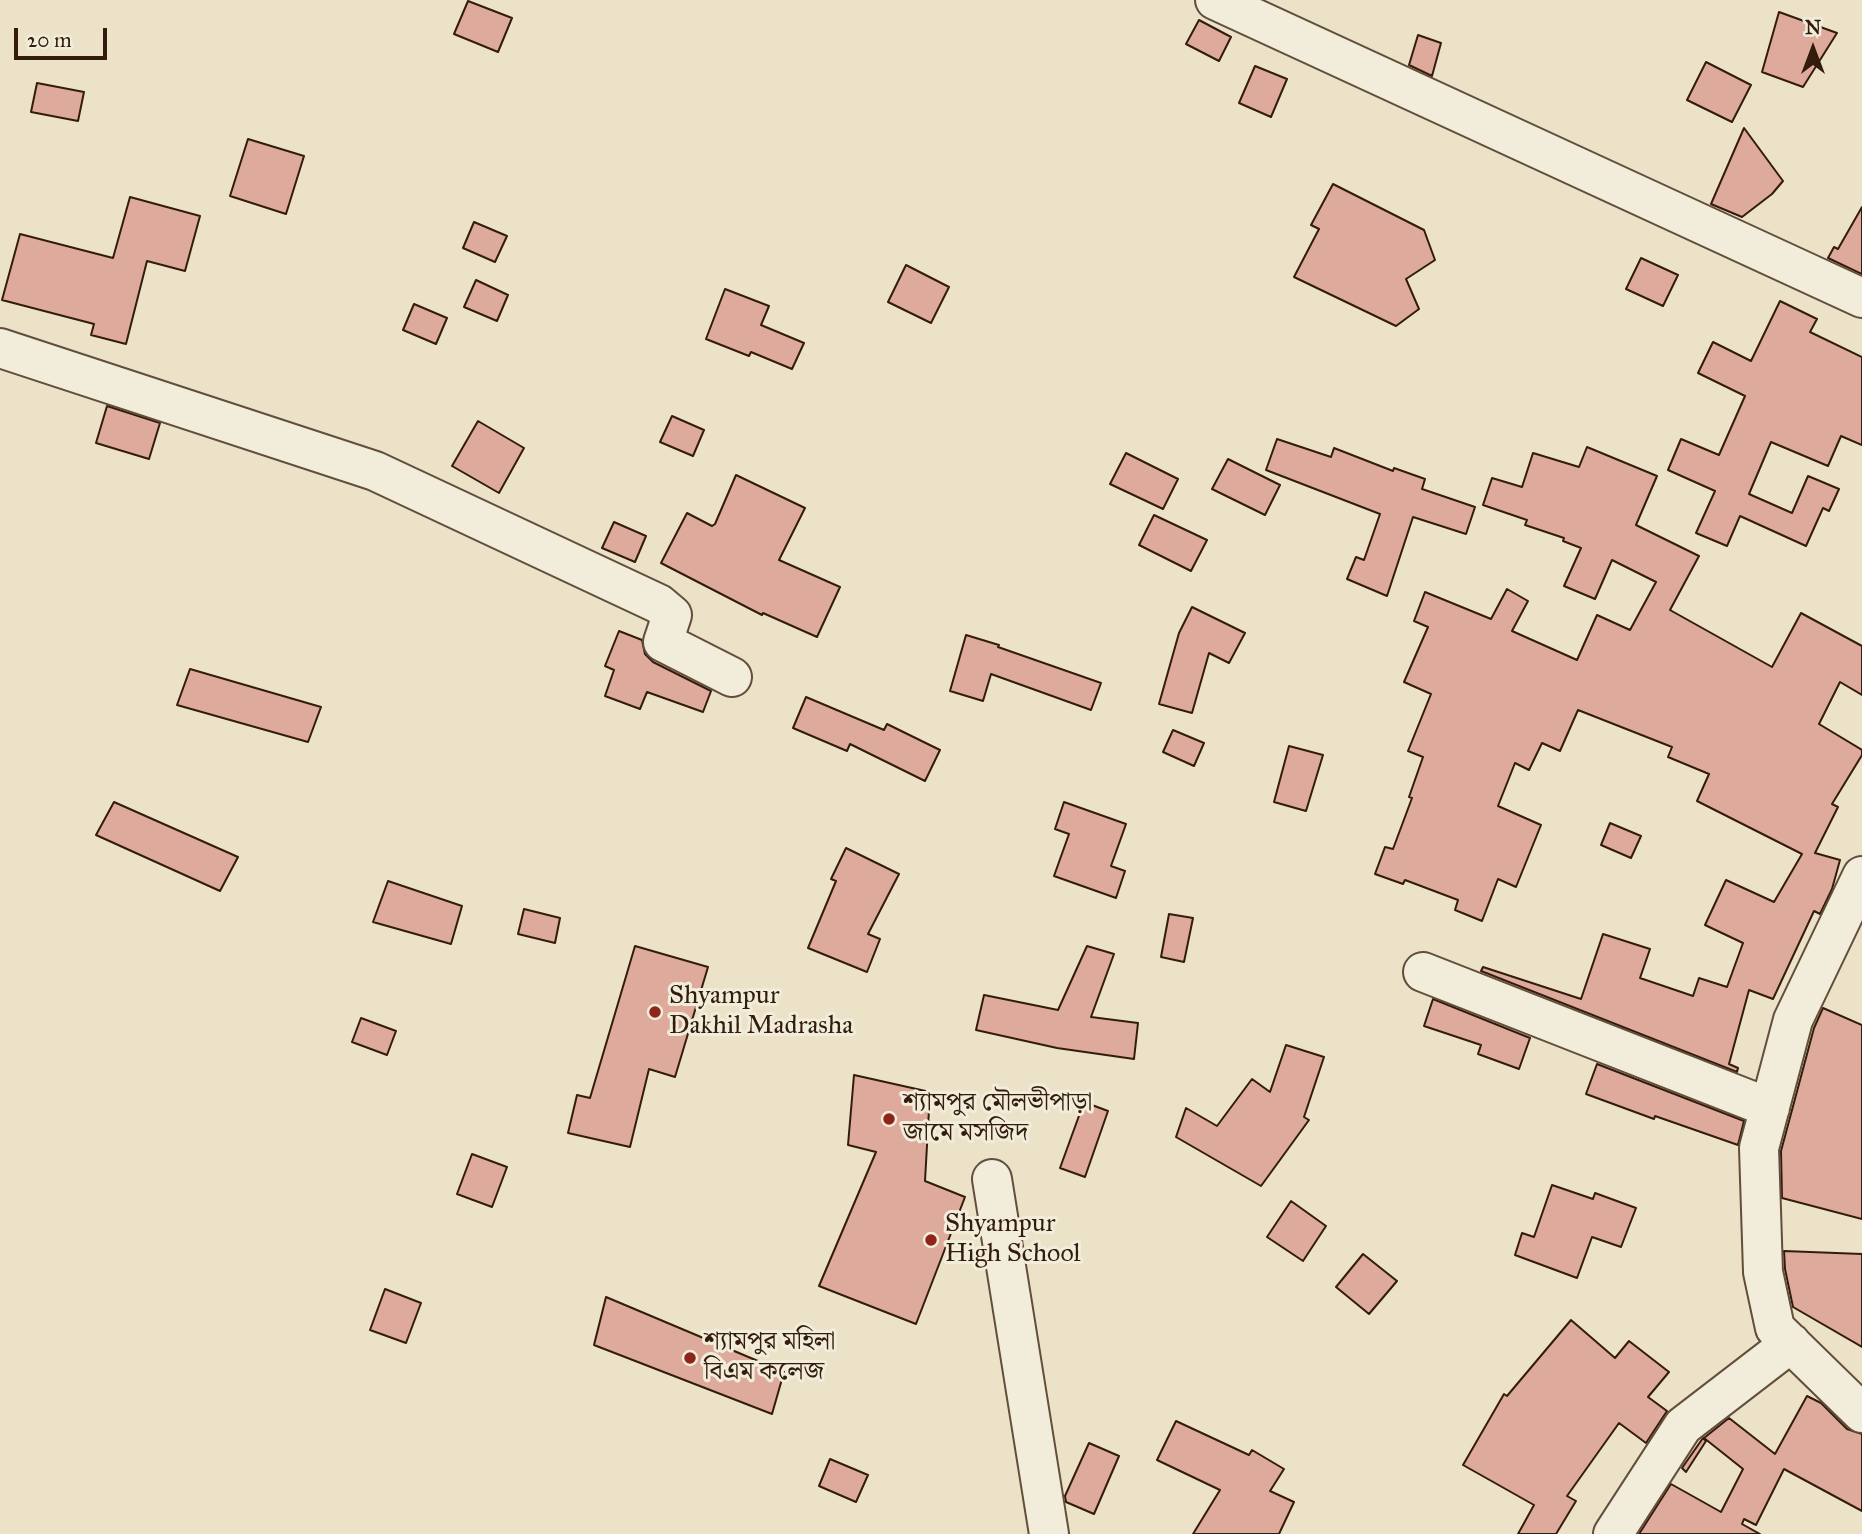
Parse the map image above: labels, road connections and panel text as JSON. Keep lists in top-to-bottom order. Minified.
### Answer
{"places":["Shyampur Dakhil Madrasha","শ্যামপুর মৌলভীপাড়া জামে মসজিদ","Shyampur High School","শ্যামপুর মহিলা বিএম কলেজ"],"scale_bar":"20 m","north":"top"}
